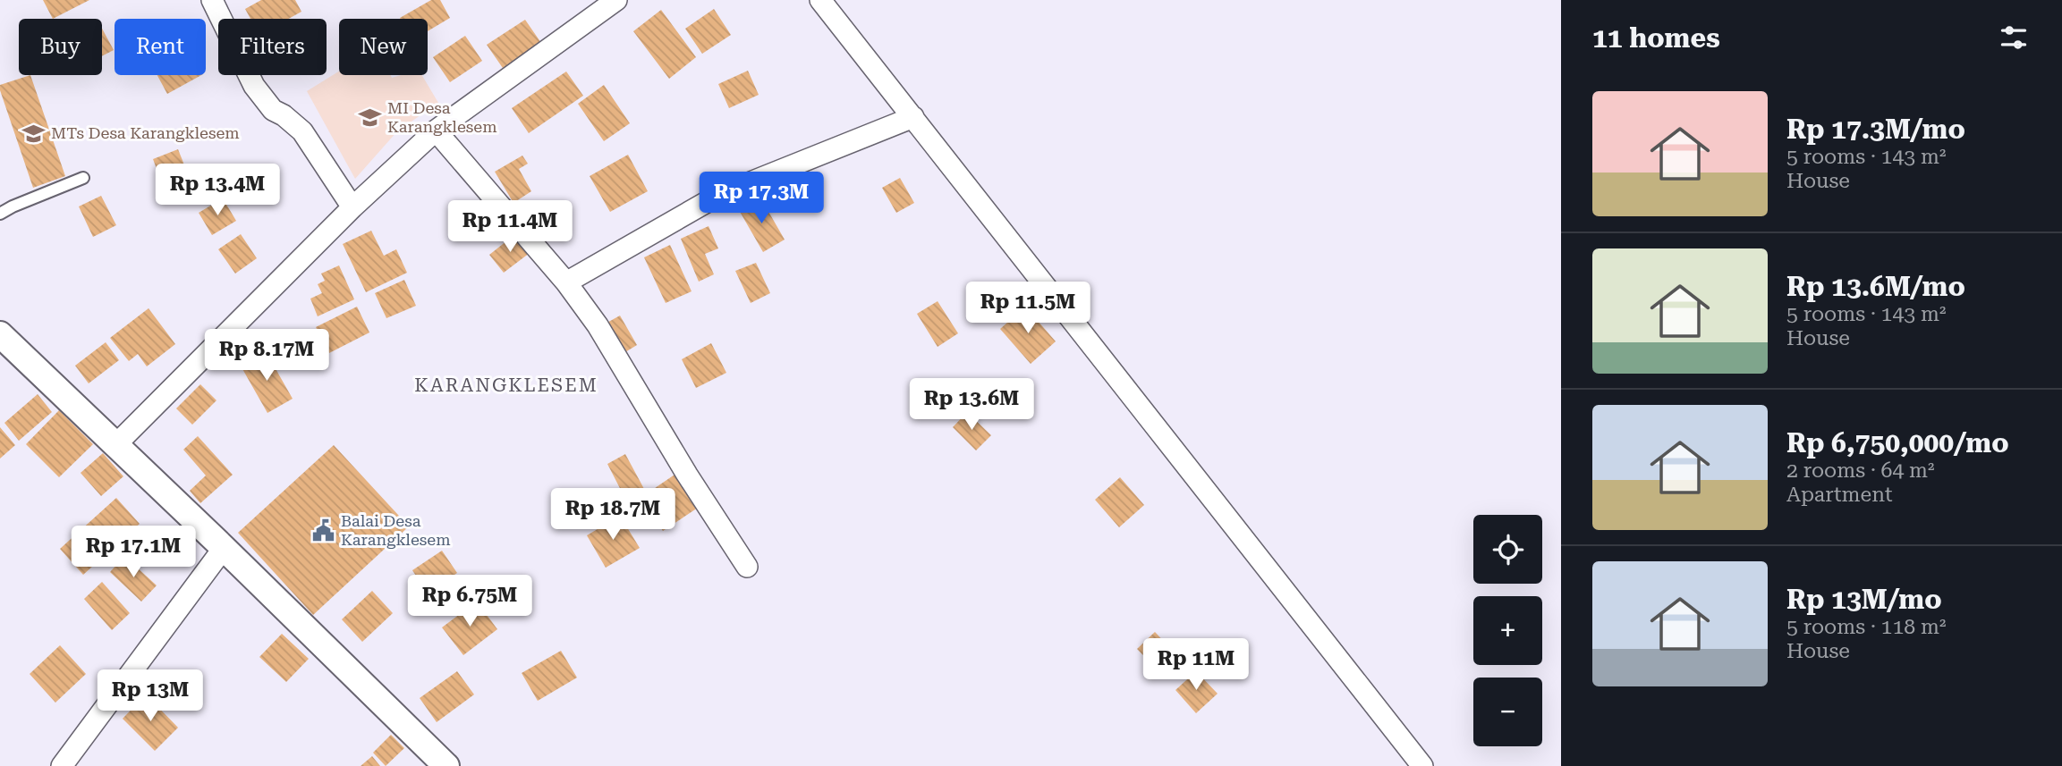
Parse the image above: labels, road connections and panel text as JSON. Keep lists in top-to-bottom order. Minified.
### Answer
{"districts":["KARANGKLESEM"],"places":{"school or university":["MI Desa Karangklesem","MTs Desa Karangklesem"],"public building":["Balai Desa Karangklesem"]},"page":{"heading":"11 homes","chip":["Buy","Rent","Filters","New"],"list":[{"name":"Rp 17.3M/mo","note":"5 rooms · 143 m² · House"},{"name":"Rp 13.6M/mo","note":"5 rooms · 143 m² · House"},{"name":"Rp 6,750,000/mo","note":"2 rooms · 64 m² · Apartment"},{"name":"Rp 13M/mo","note":"5 rooms · 118 m² · House"}],"price":["Rp 13.4M","Rp 17.3M","Rp 11.4M","Rp 11.5M","Rp 8.17M","Rp 13.6M","Rp 18.7M","Rp 17.1M","Rp 6.75M","Rp 11M","Rp 13M"],"map_buttons":["+","−"]}}
